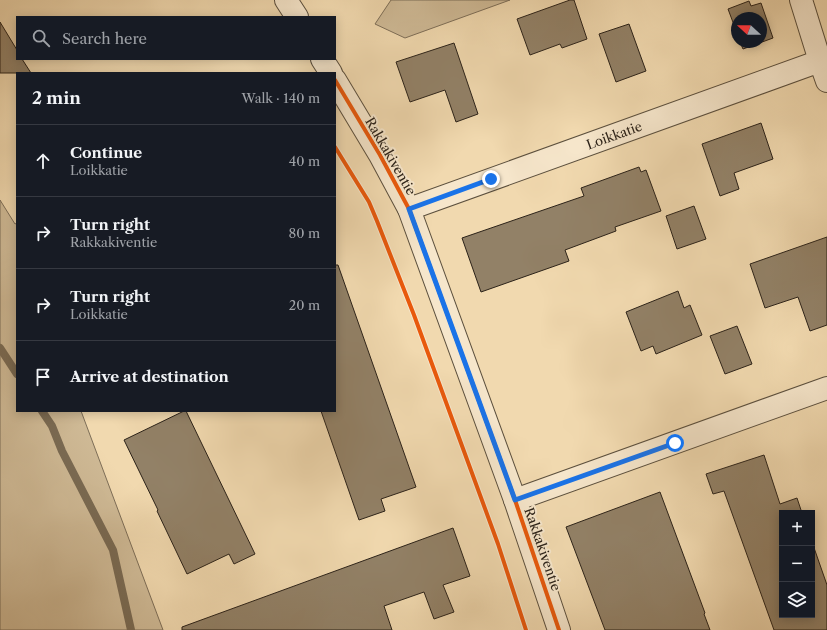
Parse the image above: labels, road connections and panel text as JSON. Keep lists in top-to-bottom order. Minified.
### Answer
{"streets":{"street":["Loikkatie","Rakkakiventie"]},"crossings":[["Loikkatie","Rakkakiventie"]],"north":"left","page":{"search":"Search here","heading":["2 min","Walk · 140 m"],"list":[["Continue","Loikkatie","40 m"],["Turn right","Rakkakiventie","80 m"],["Turn right","Loikkatie","20 m"],"Arrive at destination"],"map_buttons":["+","−"]}}
